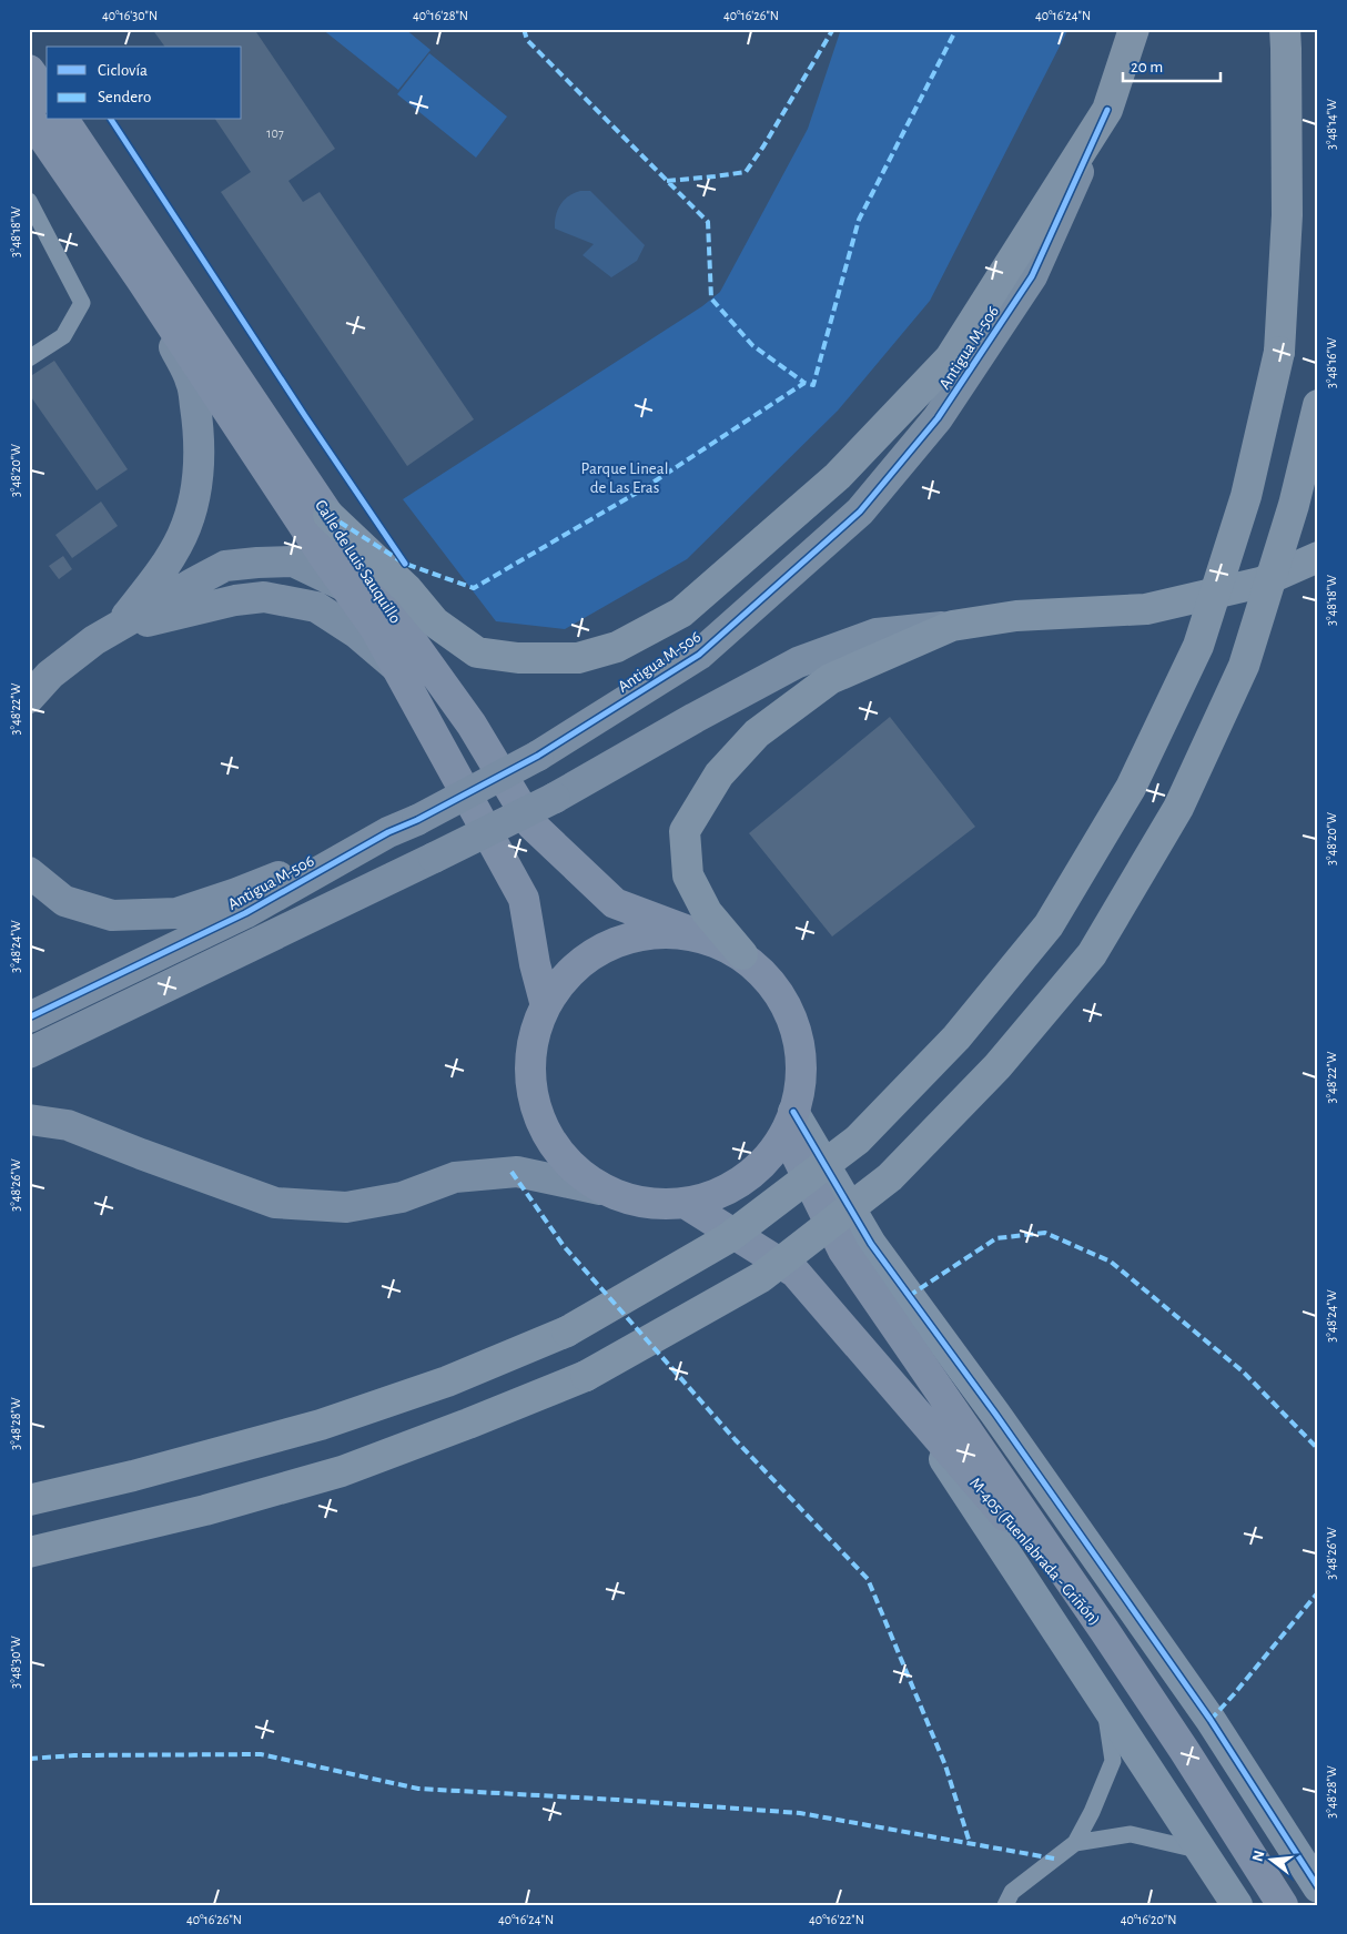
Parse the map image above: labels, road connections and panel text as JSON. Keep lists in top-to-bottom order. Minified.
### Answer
{"streets":{"main road":["Calle de Luis Sauquillo","M-405 (Fuenlabrada - Griñón)"],"street":["Antigua M-506"]},"parks":["Parque Lineal de Las Eras"],"house_numbers":["107"],"legend":["Ciclovía","Sendero"],"scale_bar":"20 m","north":"left","coordinates":["40°16'30\"N","40°16'28\"N","40°16'26\"N","40°16'24\"N","3°48'14\"W","3°48'18\"W","3°48'16\"W","3°48'20\"W","3°48'22\"W","3°48'24\"W","3°48'26\"W","3°48'28\"W","3°48'30\"W","40°16'22\"N","40°16'20\"N"]}
